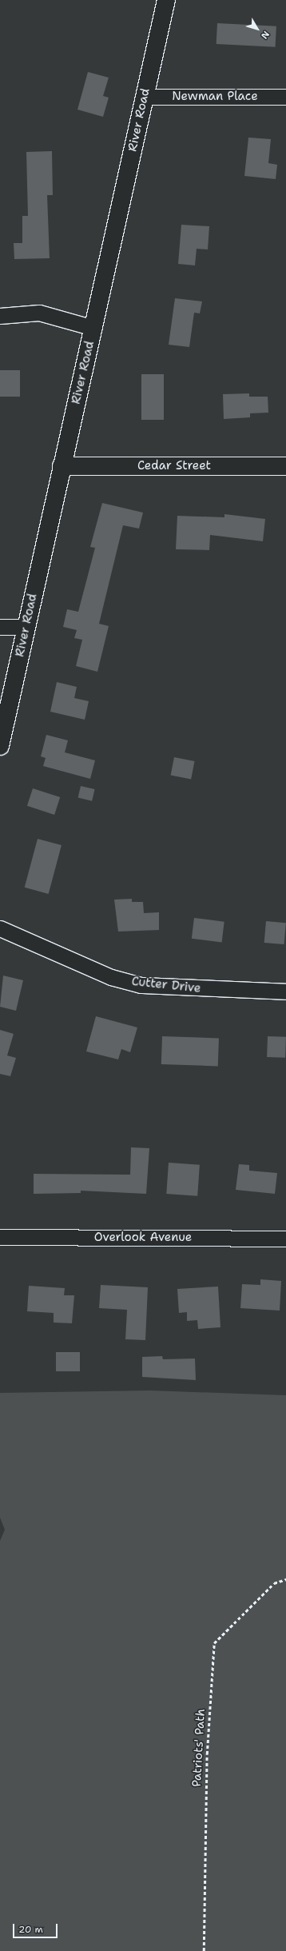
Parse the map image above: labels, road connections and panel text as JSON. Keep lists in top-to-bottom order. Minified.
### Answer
{"streets":{"street":["Newman Place","River Road","Cedar Street","Cutter Drive","Overlook Avenue"],"path":["Patriots' Path"]},"crossings":[["Newman Place","River Road"],["River Road","Cedar Street"]],"scale_bar":"20 m","north":"bottom right"}
